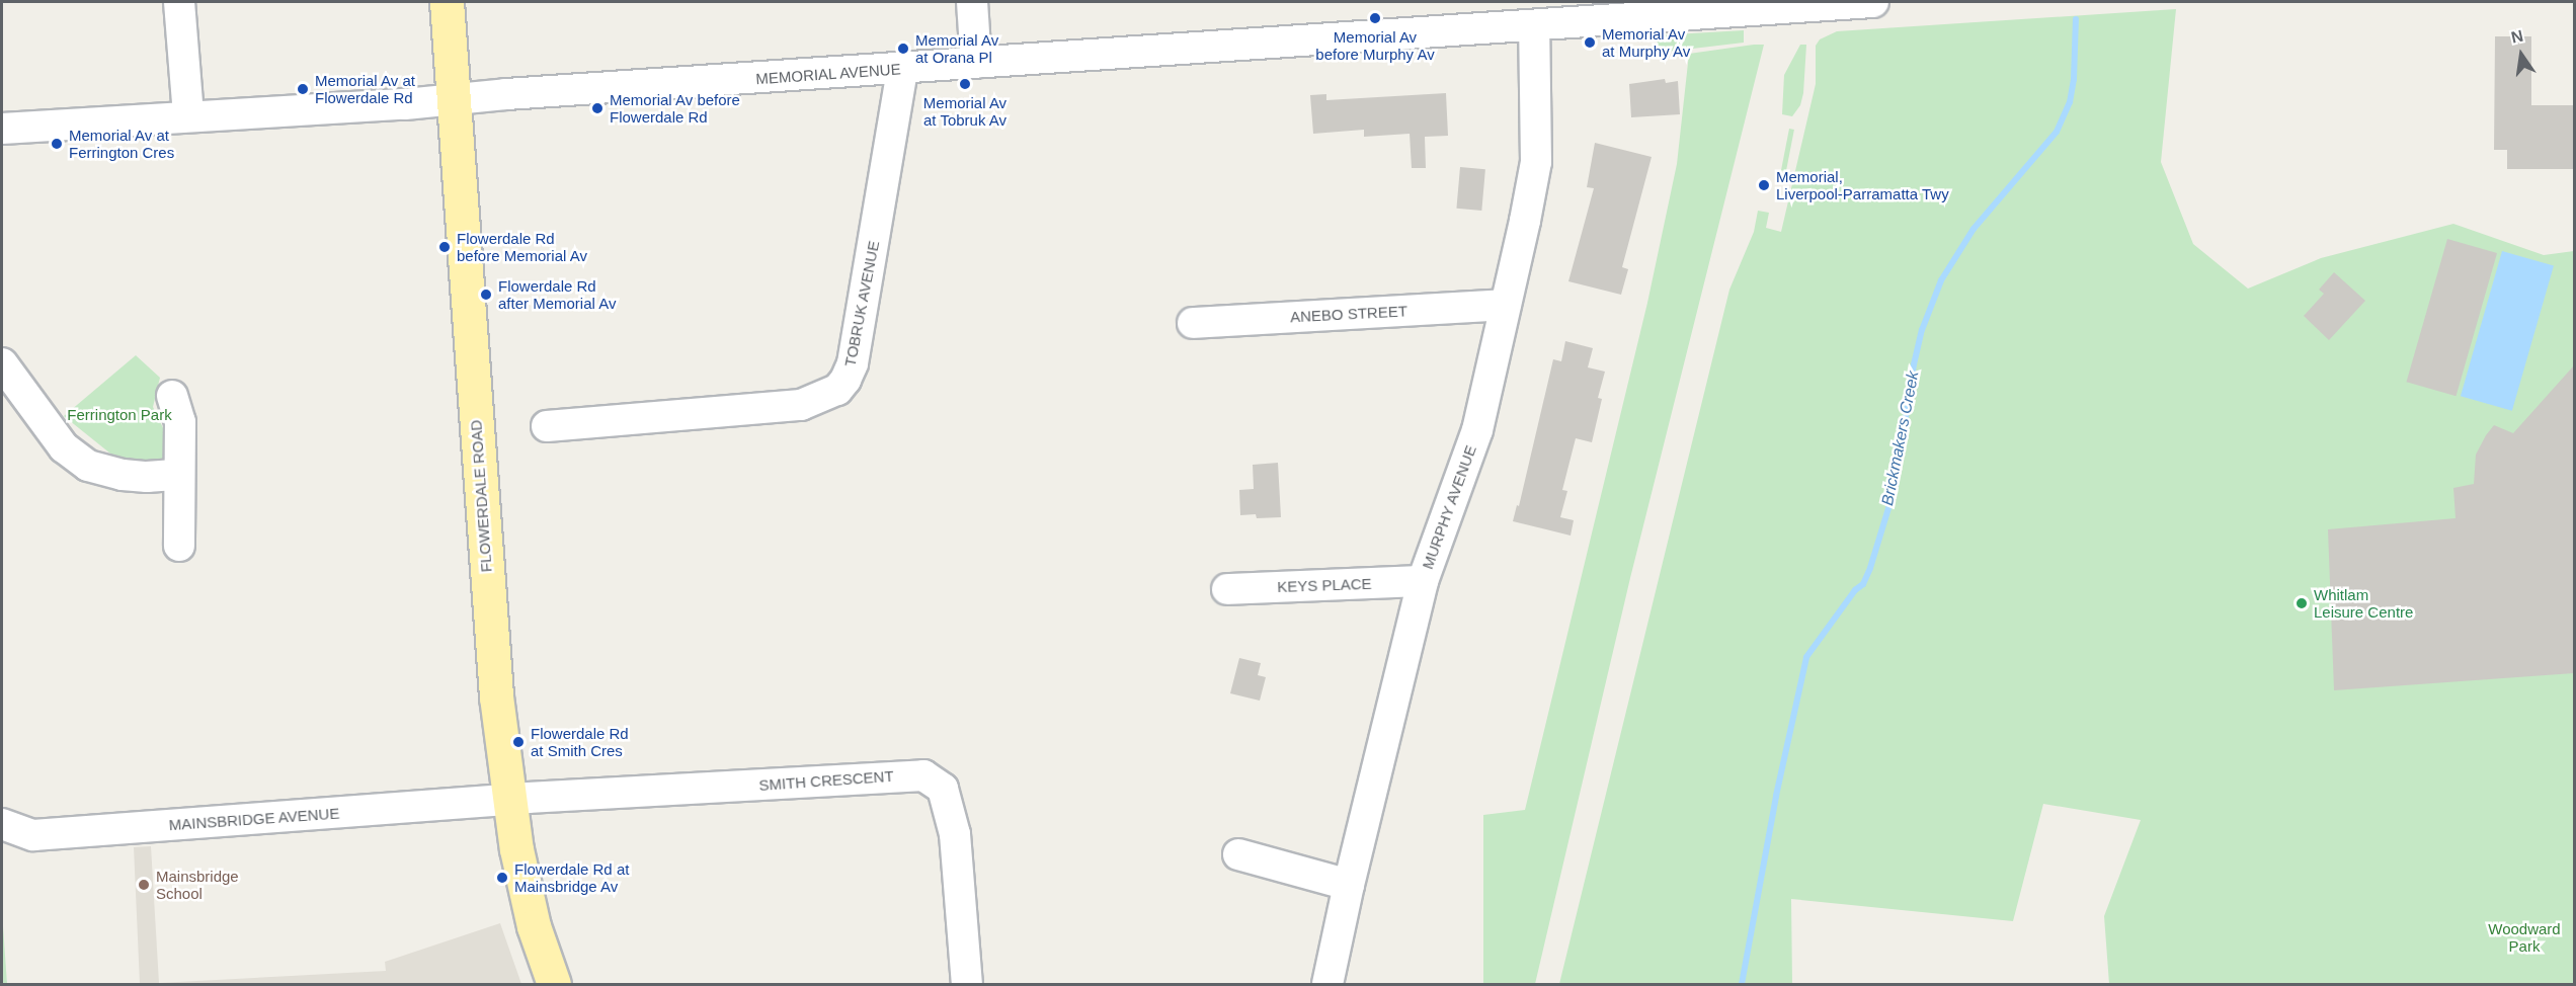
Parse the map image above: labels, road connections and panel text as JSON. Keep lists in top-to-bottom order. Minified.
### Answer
{"streets":{"main road":["FLOWERDALE ROAD"],"street":["MEMORIAL AVENUE","TOBRUK AVENUE","ANEBO STREET","MURPHY AVENUE","KEYS PLACE","SMITH CRESCENT","MAINSBRIDGE AVENUE"]},"crossings":[["MEMORIAL AVENUE","TOBRUK AVENUE"],["MEMORIAL AVENUE","FLOWERDALE ROAD"],["MEMORIAL AVENUE","MURPHY AVENUE"],["ANEBO STREET","MURPHY AVENUE"],["FLOWERDALE ROAD","SMITH CRESCENT"],["FLOWERDALE ROAD","MAINSBRIDGE AVENUE"],["MURPHY AVENUE","KEYS PLACE"],["SMITH CRESCENT","MAINSBRIDGE AVENUE"]],"water":["Brickmakers Creek"],"parks":["Ferrington Park","Woodward Park"],"places":["Memorial Av before Murphy Av","Memorial Av at Murphy Av","Memorial Av at Orana Pl","Memorial Av at Tobruk Av","Memorial Av at Flowerdale Rd","Memorial Av before Flowerdale Rd","Memorial Av at Ferrington Cres","Memorial, Liverpool-Parramatta Twy","Flowerdale Rd before Memorial Av","Flowerdale Rd after Memorial Av","Whitlam Leisure Centre","Flowerdale Rd at Smith Cres","Flowerdale Rd at Mainsbridge Av","Mainsbridge School"],"north":"top"}
